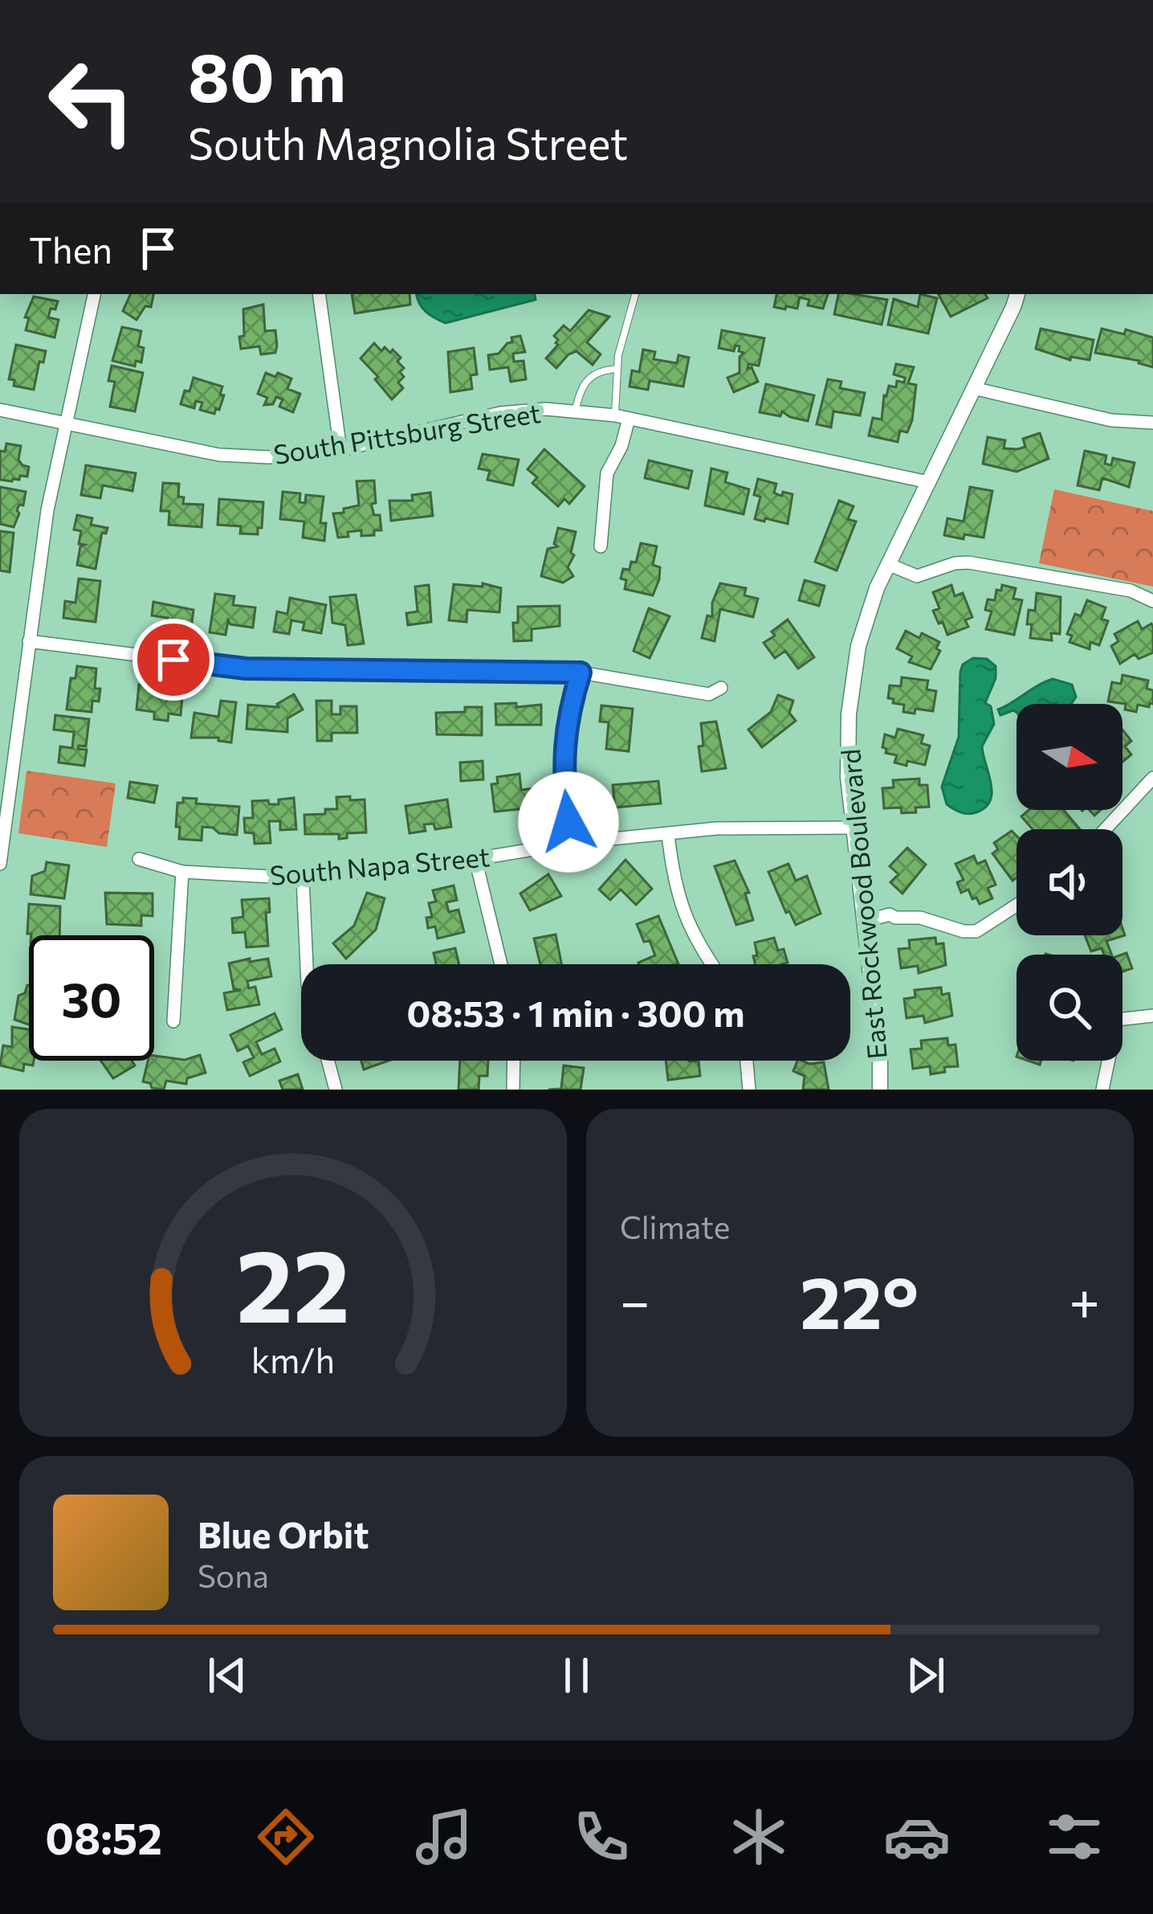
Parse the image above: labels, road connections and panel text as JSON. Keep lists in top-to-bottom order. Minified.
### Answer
{"streets":{"street":["South Pittsburg Street","South Napa Street","East Rockwood Boulevard"]},"crossings":[["South Pittsburg Street","East Rockwood Boulevard"],["South Napa Street","East Rockwood Boulevard"]],"north":"right","page":{"turn":["80 m","South Magnolia Street"],"then":"Then","limit":"30","trip":"08:53 · 1 min · 300 m","tile":"Climate","heat":["−","22°","+"],"song":["Blue Orbit","Sona"],"tabs":"08:52","gauge":["22","km/h"]}}
